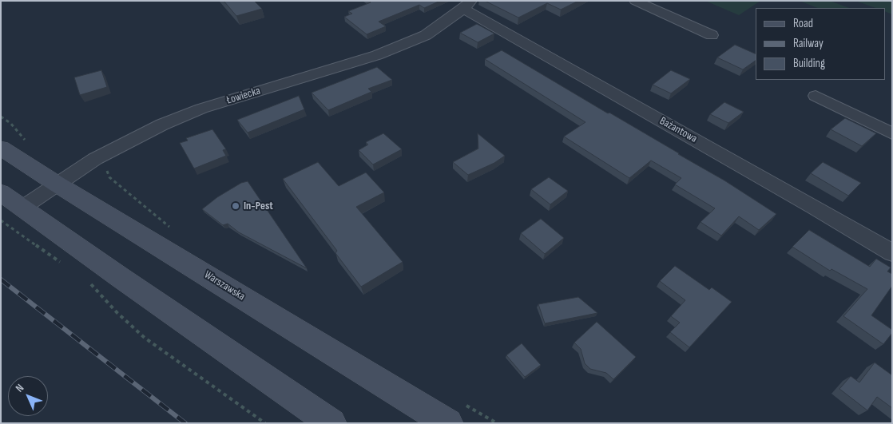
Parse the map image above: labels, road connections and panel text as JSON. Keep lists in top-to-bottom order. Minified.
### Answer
{"streets":{"main road":["Warszawska"],"street":["Łowiecka","Bażantowa"]},"crossings":[["Łowiecka","Bażantowa"],["Łowiecka","Warszawska"]],"places":["In-Pest"],"legend":["Road","Railway","Building"],"north":"top left"}
